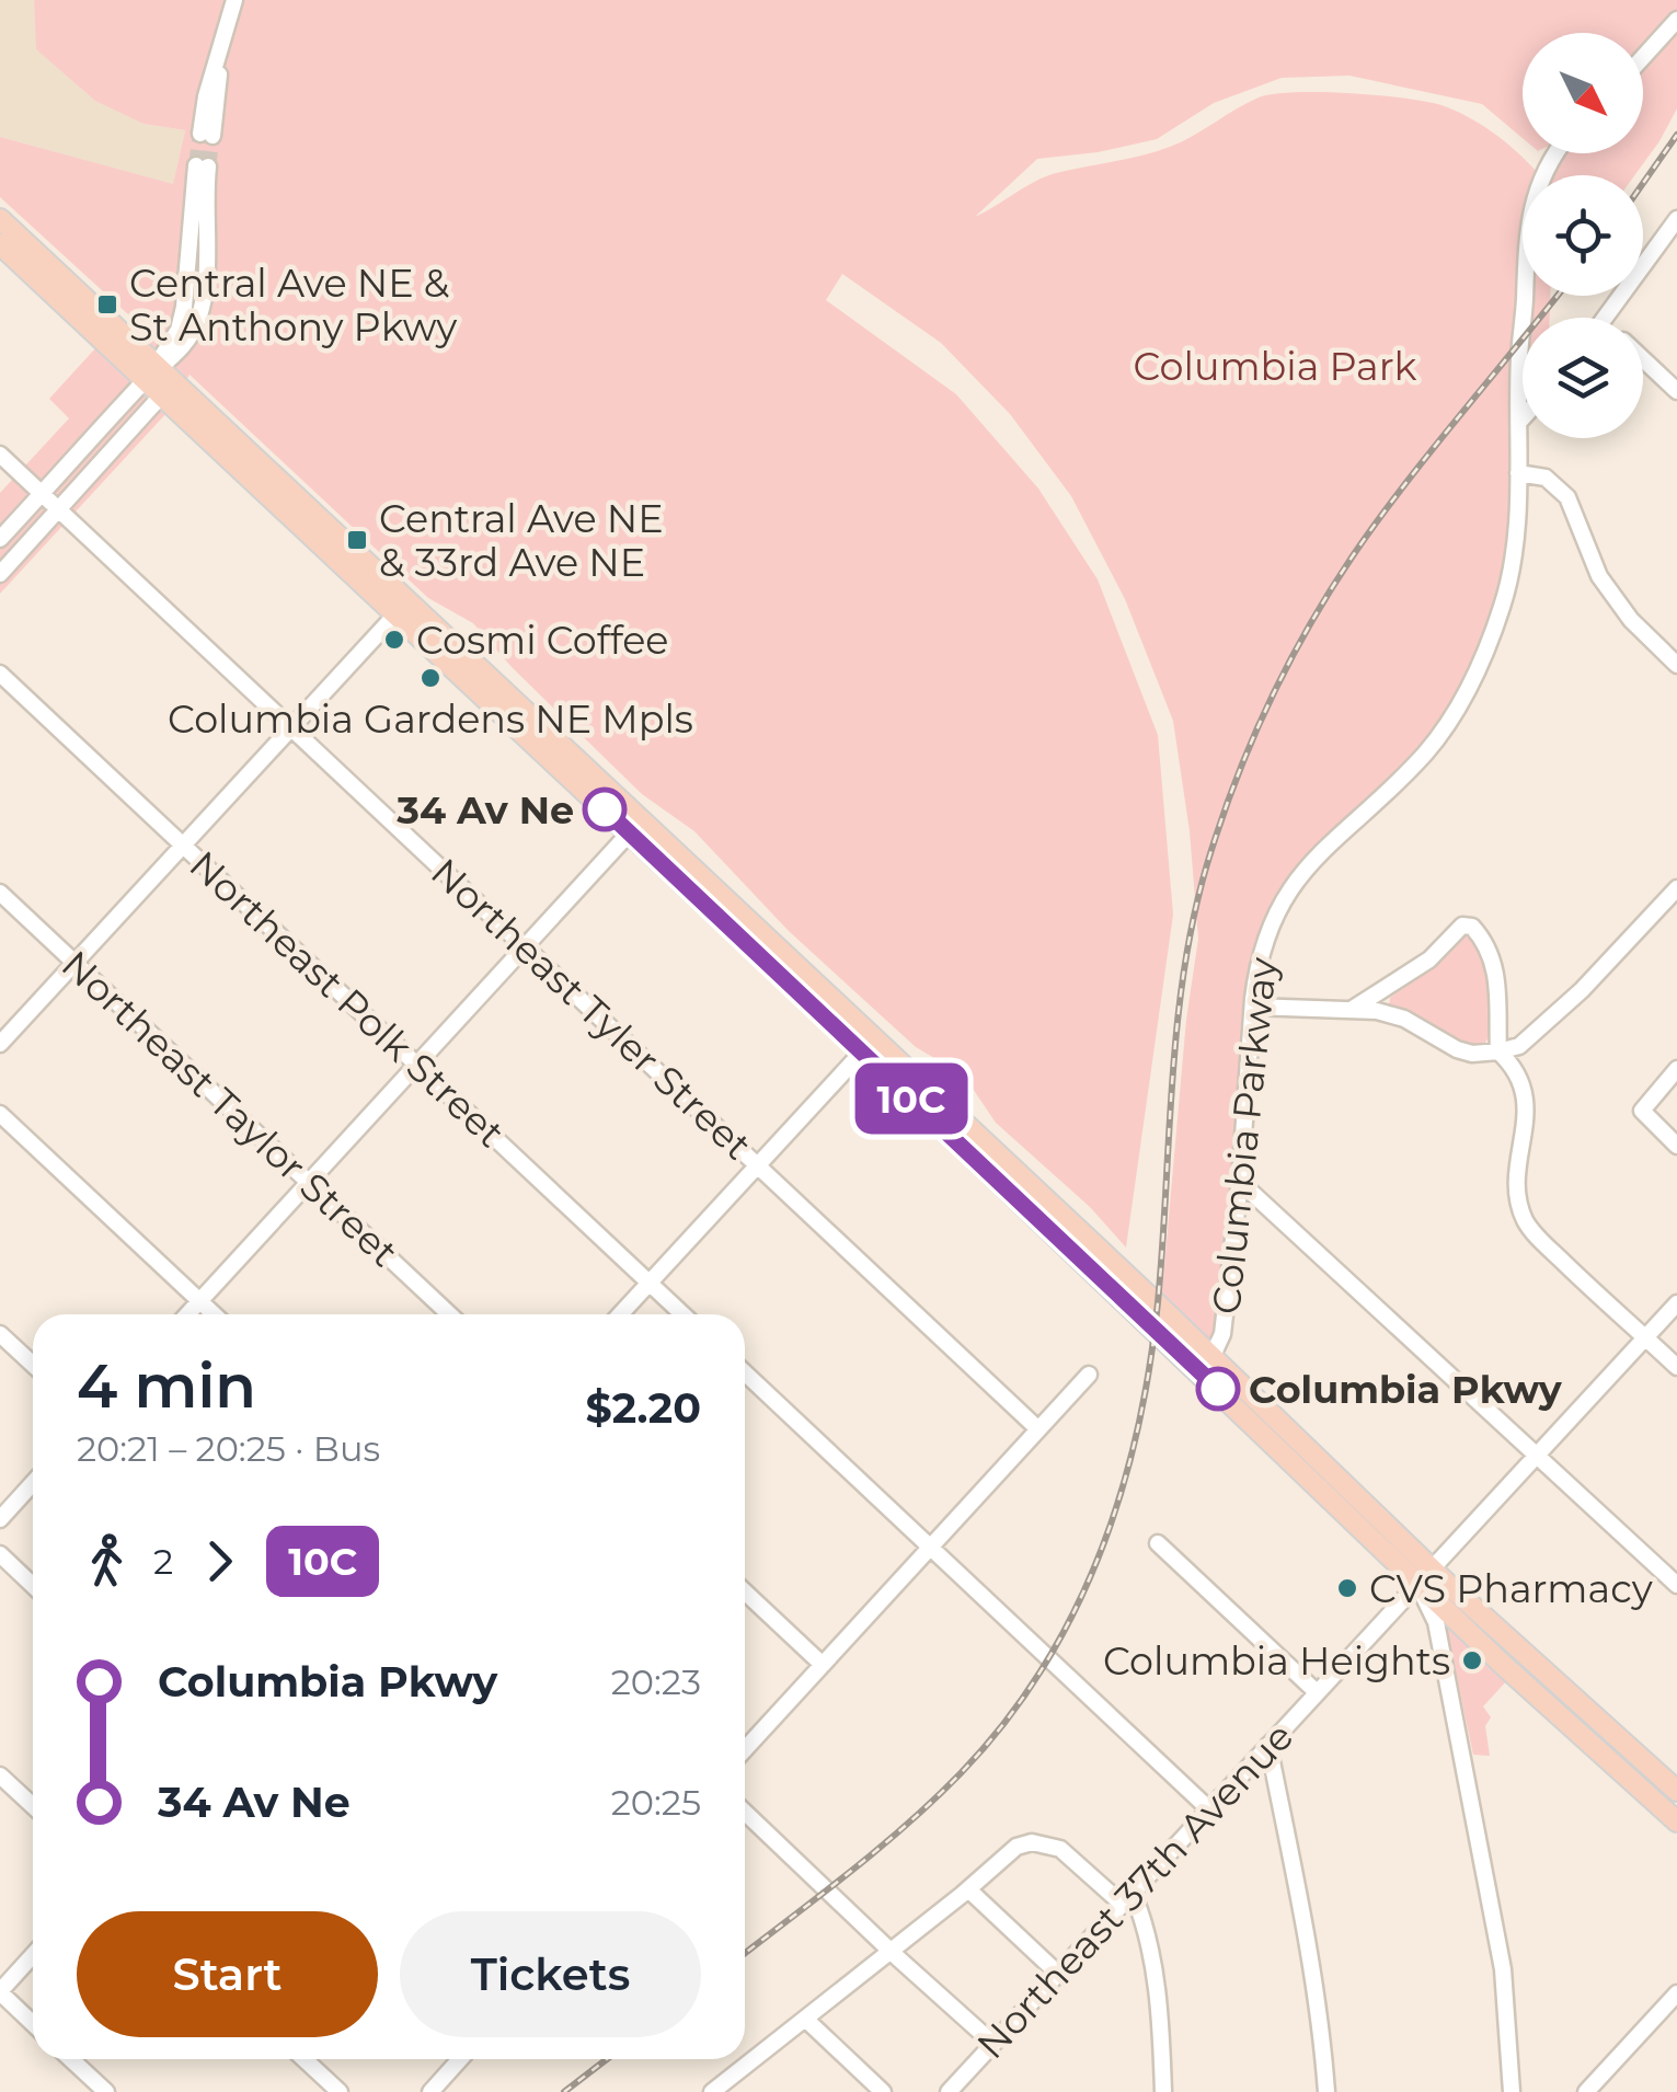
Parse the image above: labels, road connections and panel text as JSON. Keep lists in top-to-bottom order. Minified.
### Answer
{"streets":{"street":["Northeast Polk Street","Northeast Tyler Street","Northeast Taylor Street","Columbia Parkway","Northeast 37th Avenue"]},"parks":["Columbia Park"],"places":{"transit":["Central Ave NE & St Anthony Pkwy","Central Ave NE & 33rd Ave NE"],"other":["Cosmi Coffee","Columbia Gardens NE Mpls","34 Av Ne","Columbia Pkwy","CVS Pharmacy","Columbia Heights"]},"lines":["bus line 10C"],"north":"bottom right","page":{"on_map":"10C","heading":["4 min","20:21 – 20:25 · Bus","$2.20"],"legs":["2","10C"],"list":[{"name":"Columbia Pkwy","value":"20:23"},{"name":"34 Av Ne","value":"20:25"}],"buttons":["Start","Tickets"]}}
